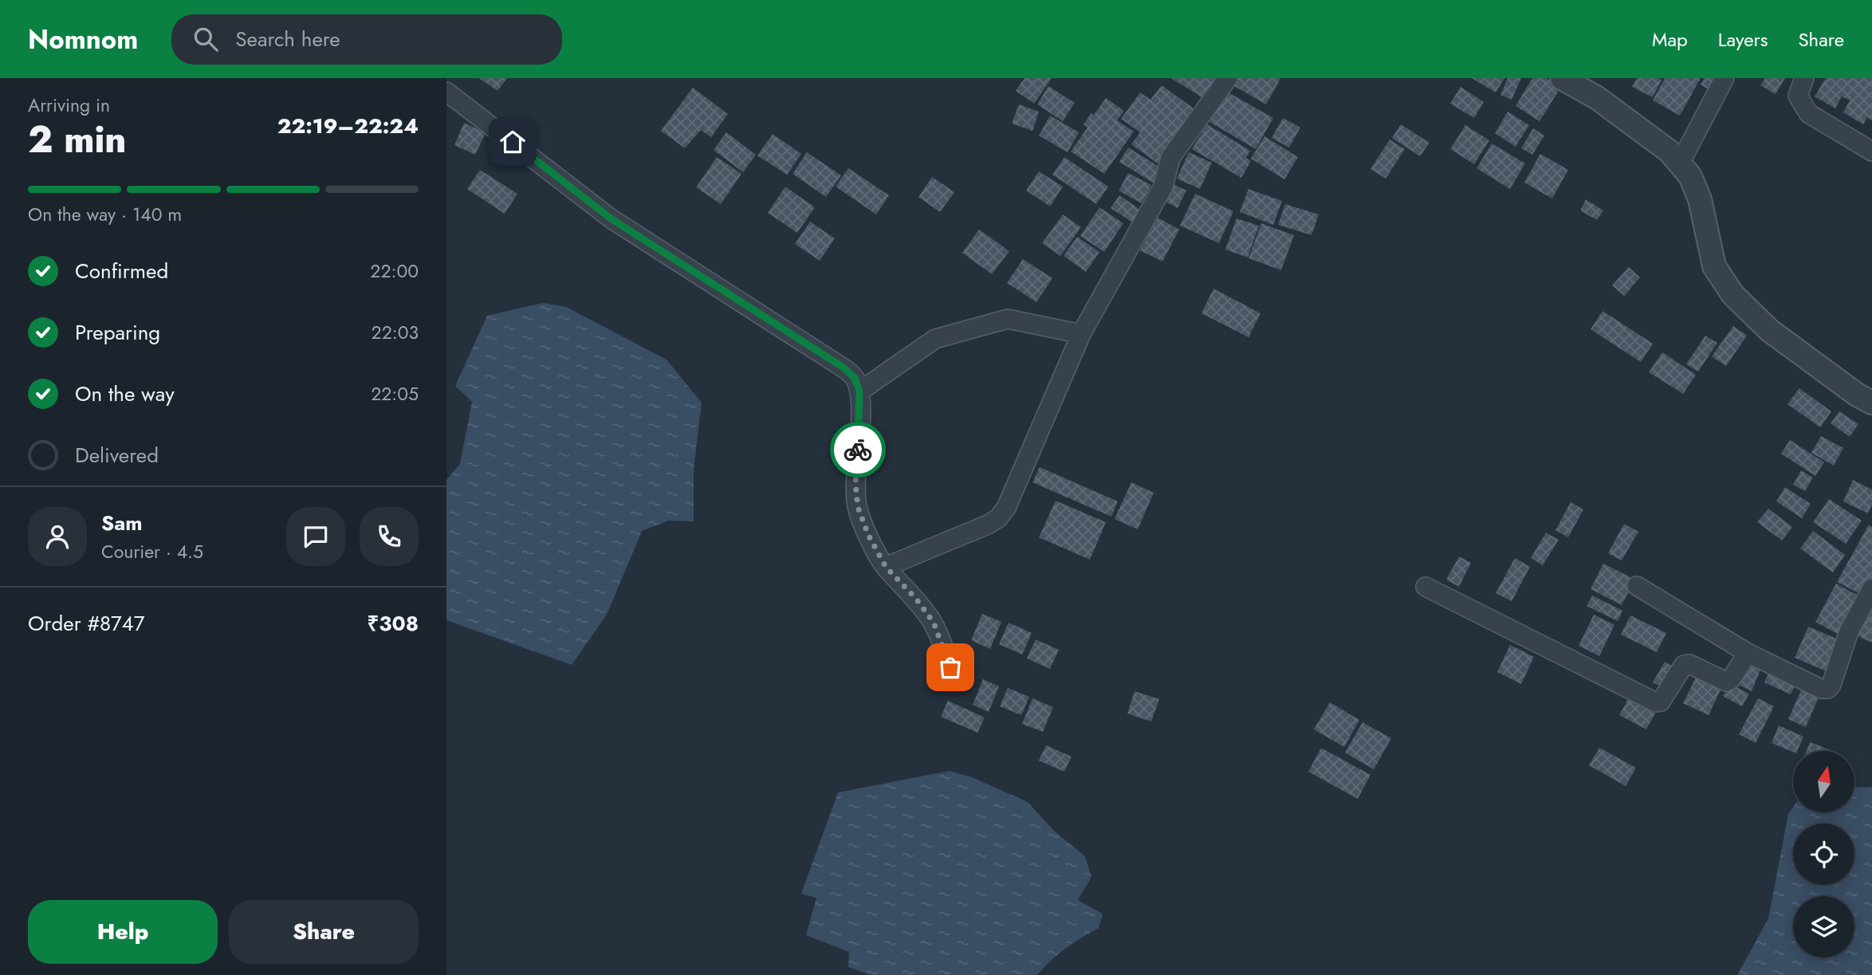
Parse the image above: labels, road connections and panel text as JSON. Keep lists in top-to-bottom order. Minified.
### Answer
{"north":"top","page":{"header":"Nomnom","search":"Search here","nav":["Map","Layers","Share"],"heading":["2 min","Arriving in","22:19–22:24"],"panel":["Sam","Courier · 4.5","Order #8747","₹308"],"bar":"On the way · 140 m","list":[["Confirmed","22:00"],["Preparing","22:03"],["On the way","22:05"],"Delivered"],"buttons":["Help","Share"]}}
